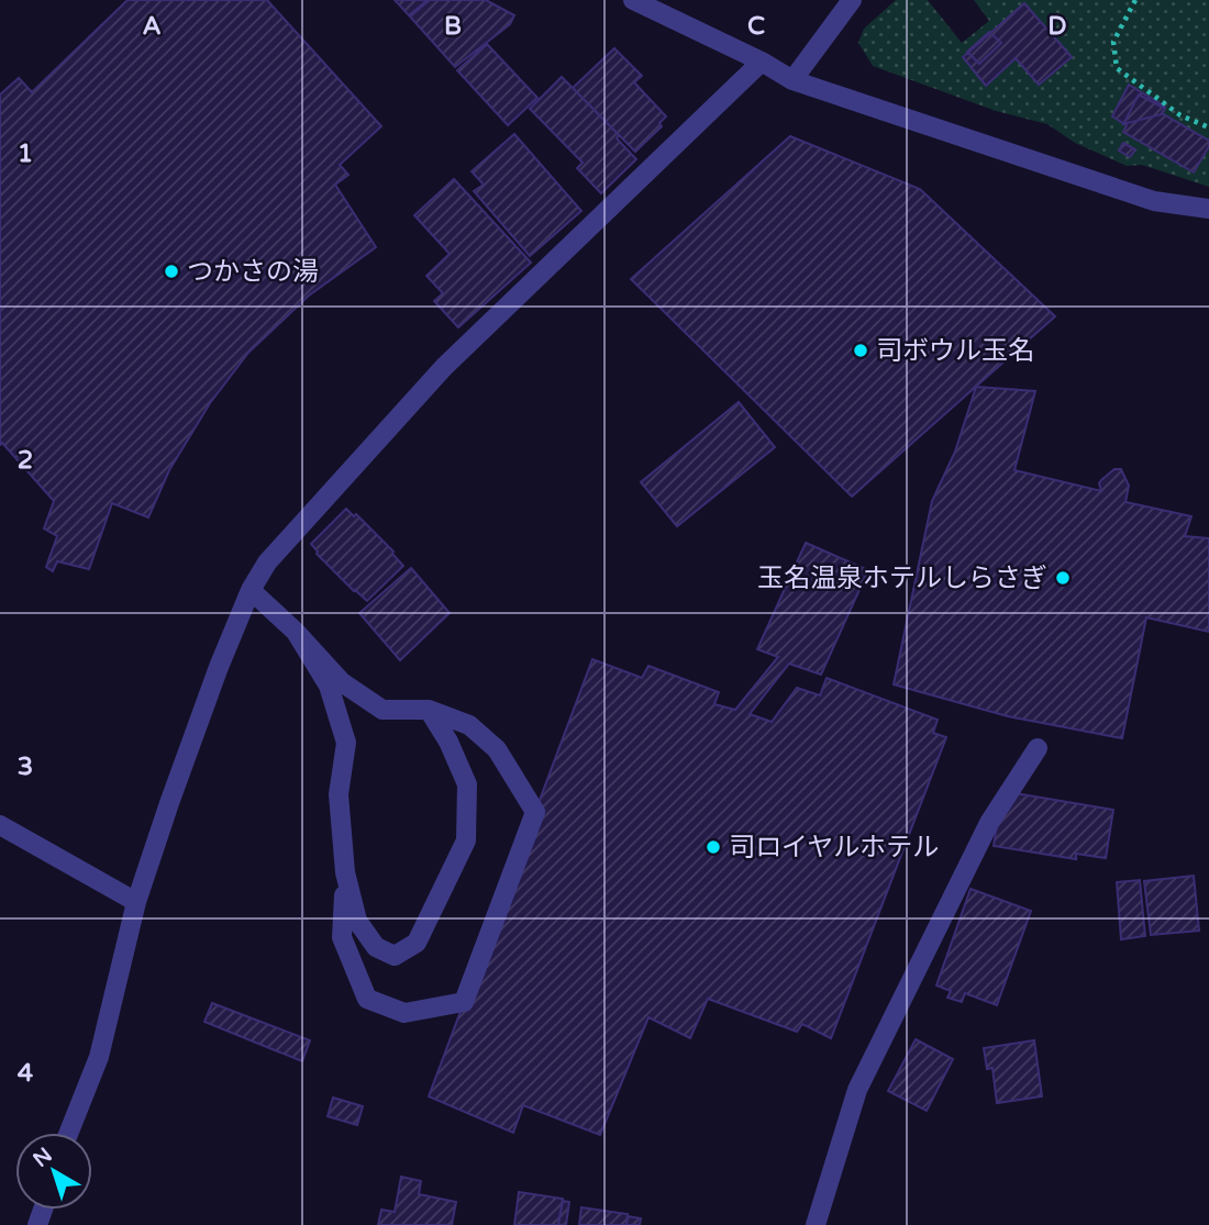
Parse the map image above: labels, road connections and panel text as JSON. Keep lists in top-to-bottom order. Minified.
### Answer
{"places":["つかさの湯","司ボウル玉名","玉名温泉ホテルしらさぎ","司ロイヤルホテル"],"north":"top left","grid":{"columns":["A","B","C","D"],"rows":["1","2","3","4"]}}
